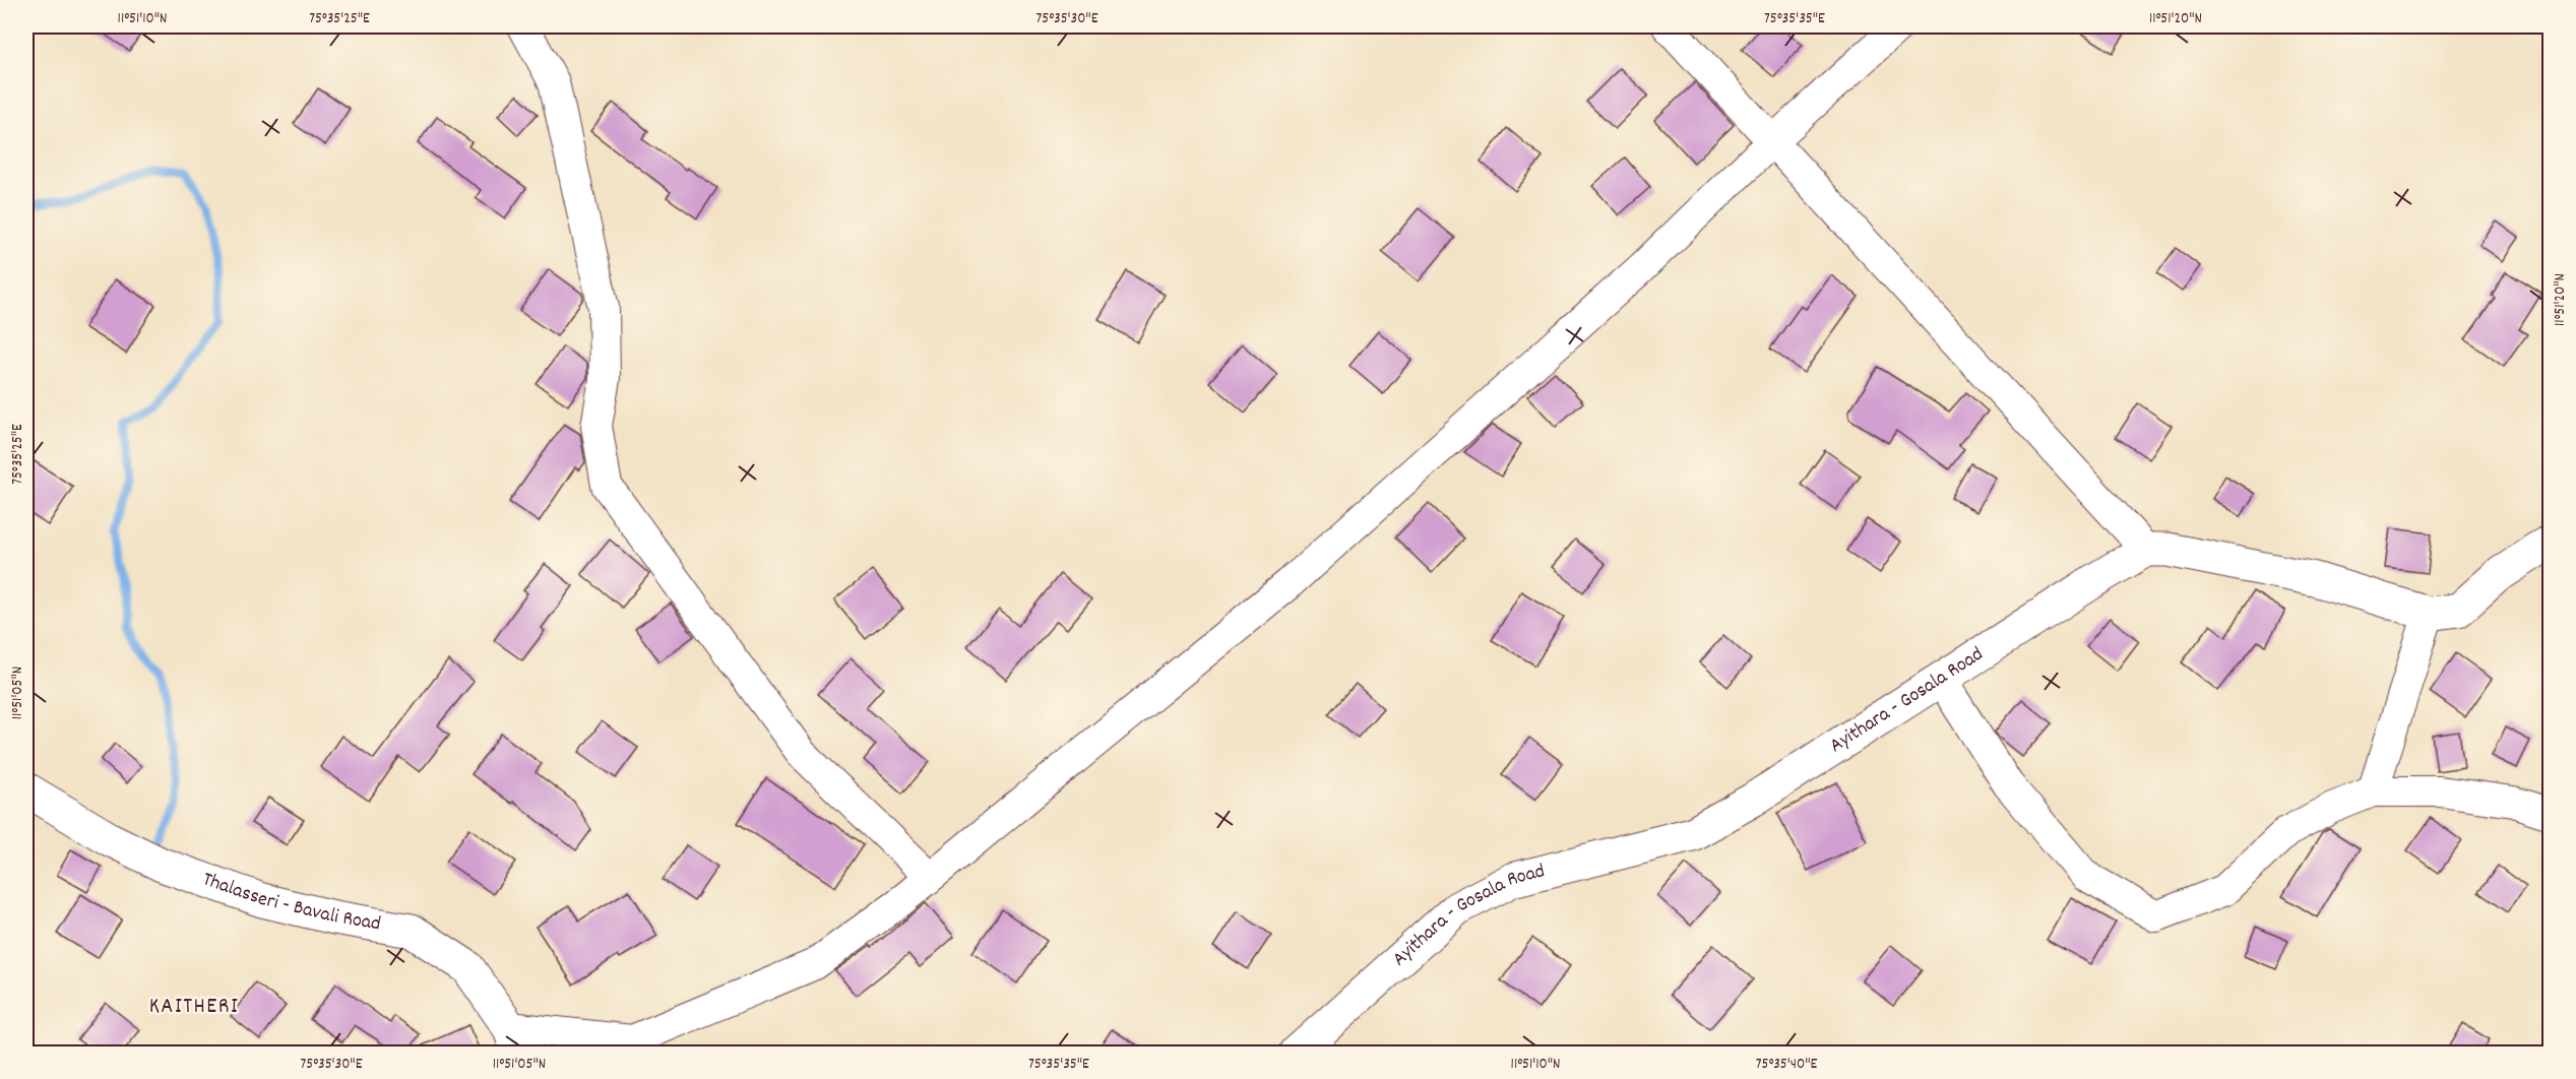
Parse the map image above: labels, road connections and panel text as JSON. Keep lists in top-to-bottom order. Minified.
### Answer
{"streets":{"main road":["Ayithara - Gosala Road","Thalasseri - Bavali Road"]},"districts":["KAITHERI"],"coordinates":["11°51'10\"N","75°35'25\"E","75°35'30\"E","75°35'35\"E","11°51'20\"N","11°51'05\"N","75°35'40\"E"]}
